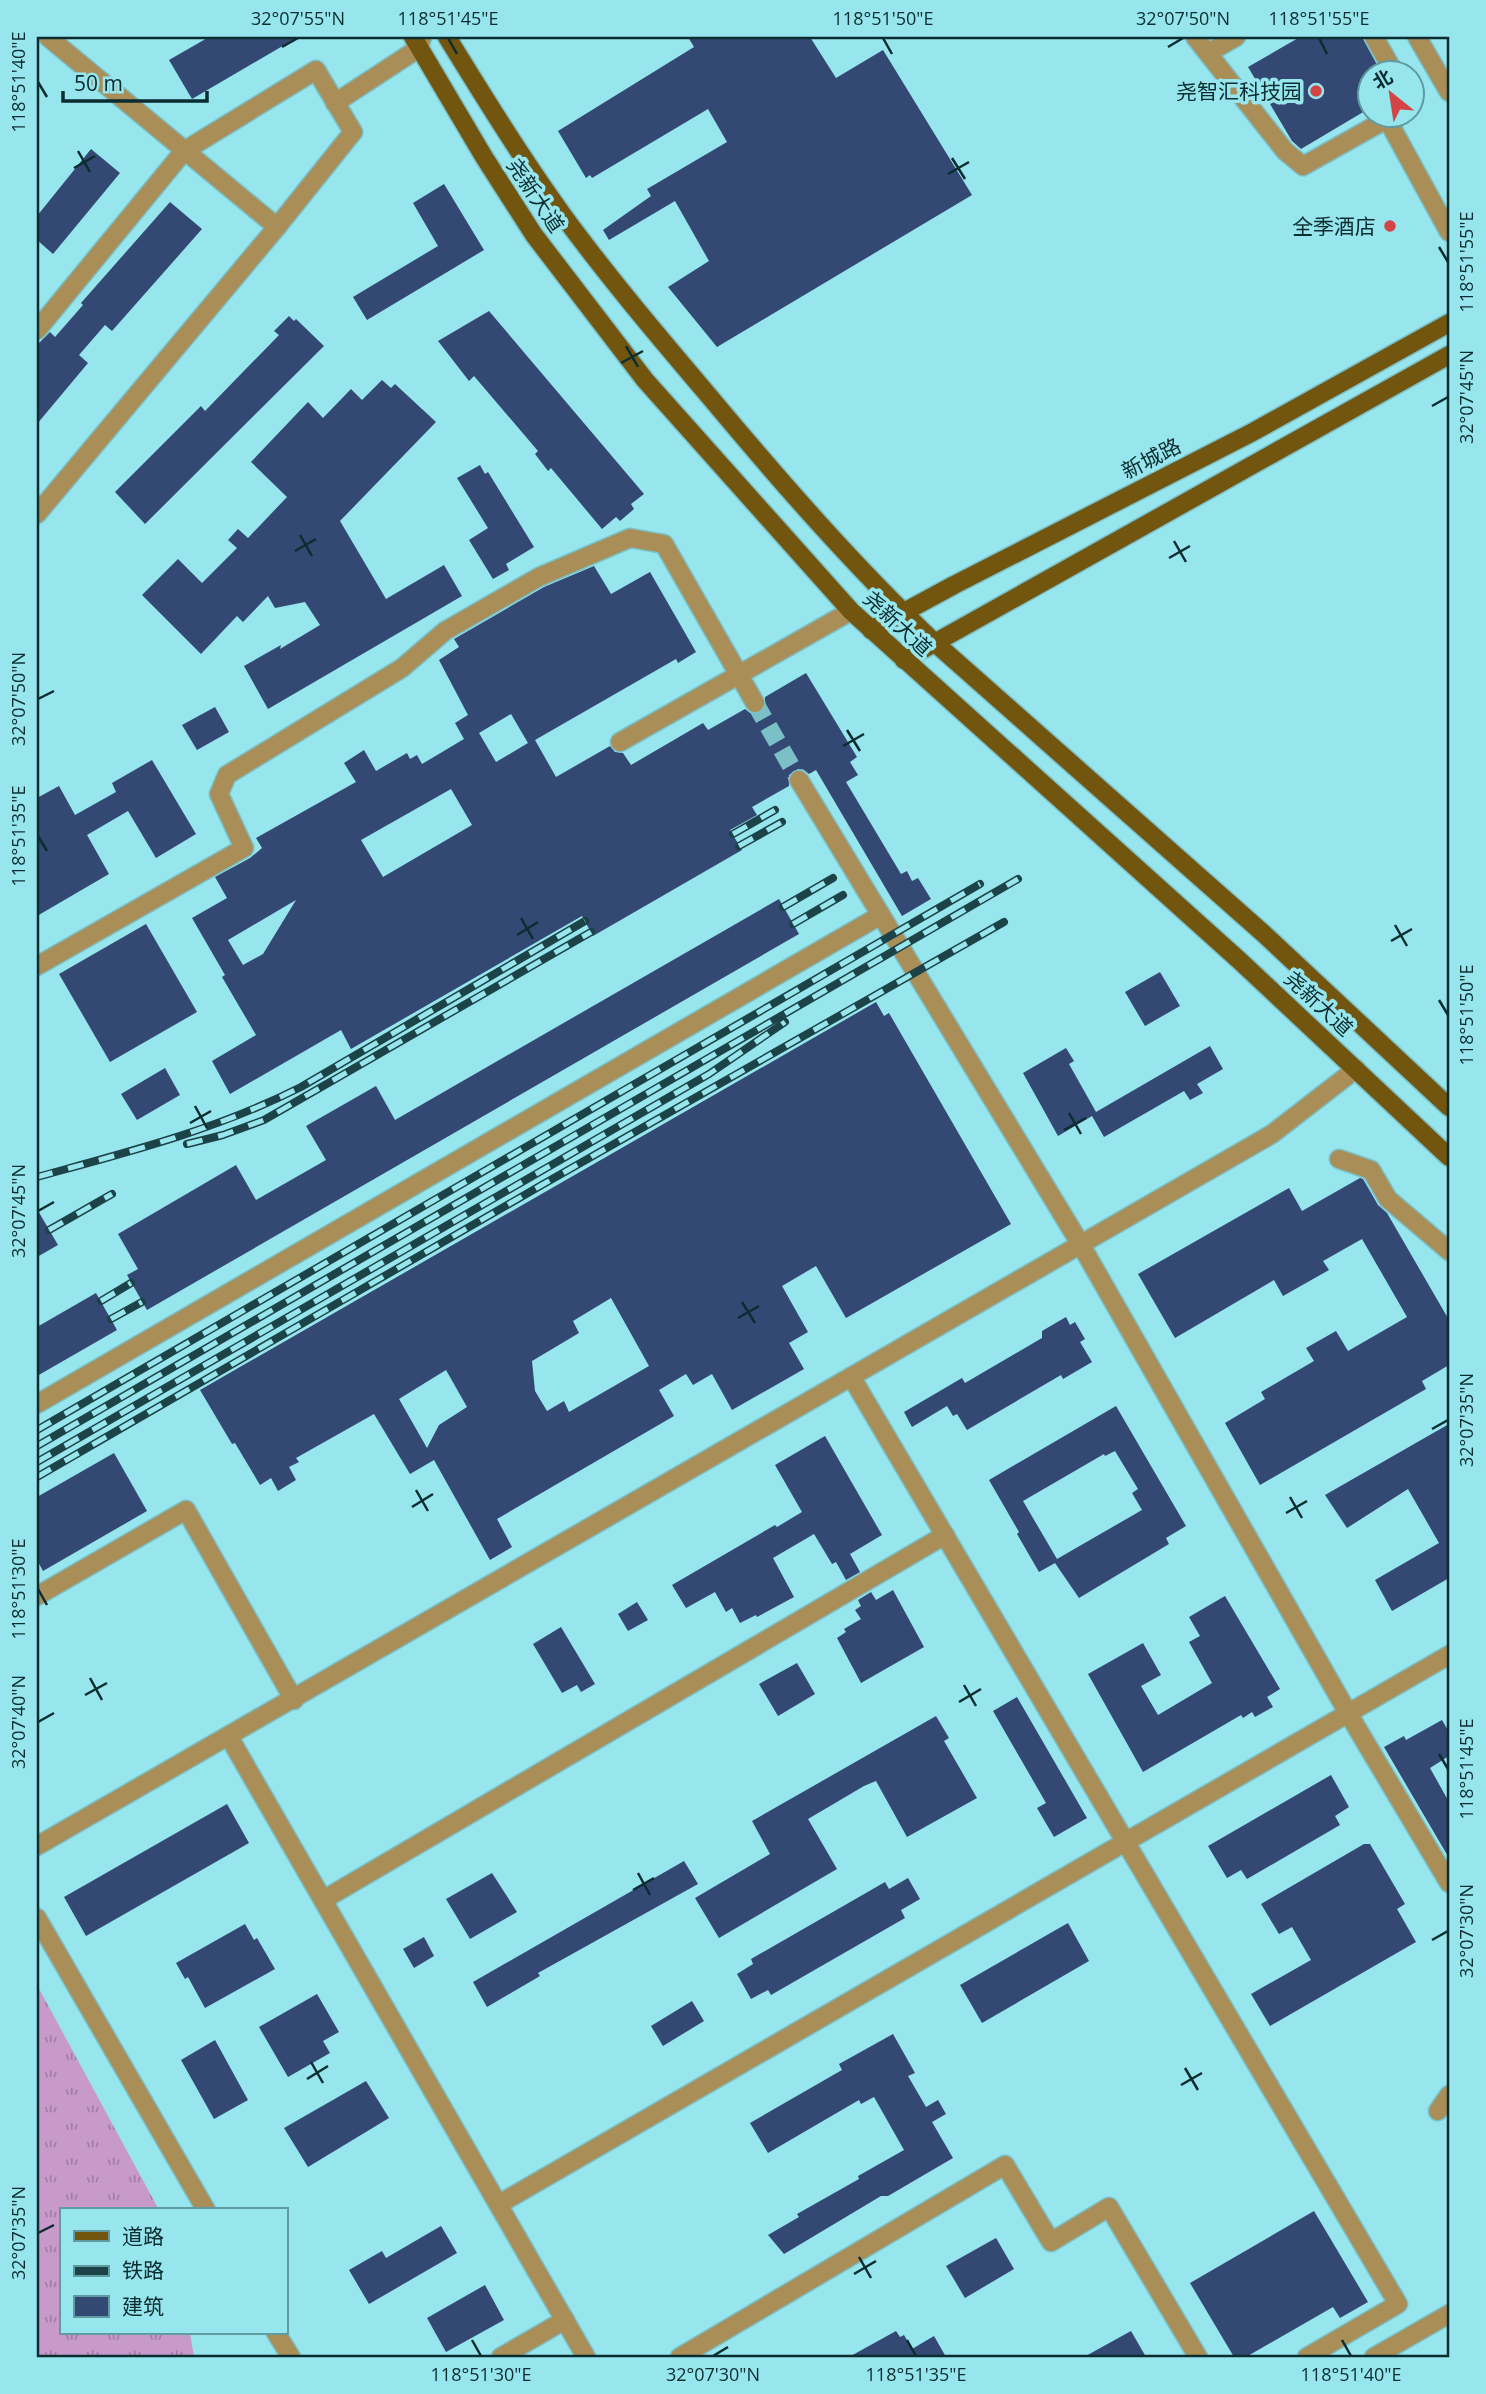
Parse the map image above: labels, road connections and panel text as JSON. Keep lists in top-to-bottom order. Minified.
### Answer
{"streets":{"main road":["尧新大道","新城路"]},"crossings":[["尧新大道","新城路"]],"places":["尧智汇科技园","全季酒店"],"legend":["道路","铁路","建筑"],"scale_bar":"50 m","north":"top left","coordinates":["32°07'55\"N","118°51'45\"E","118°51'50\"E","32°07'50\"N","118°51'55\"E","118°51'40\"E","32°07'45\"N","118°51'35\"E","32°07'35\"N","118°51'30\"E","32°07'40\"N","32°07'30\"N"]}
